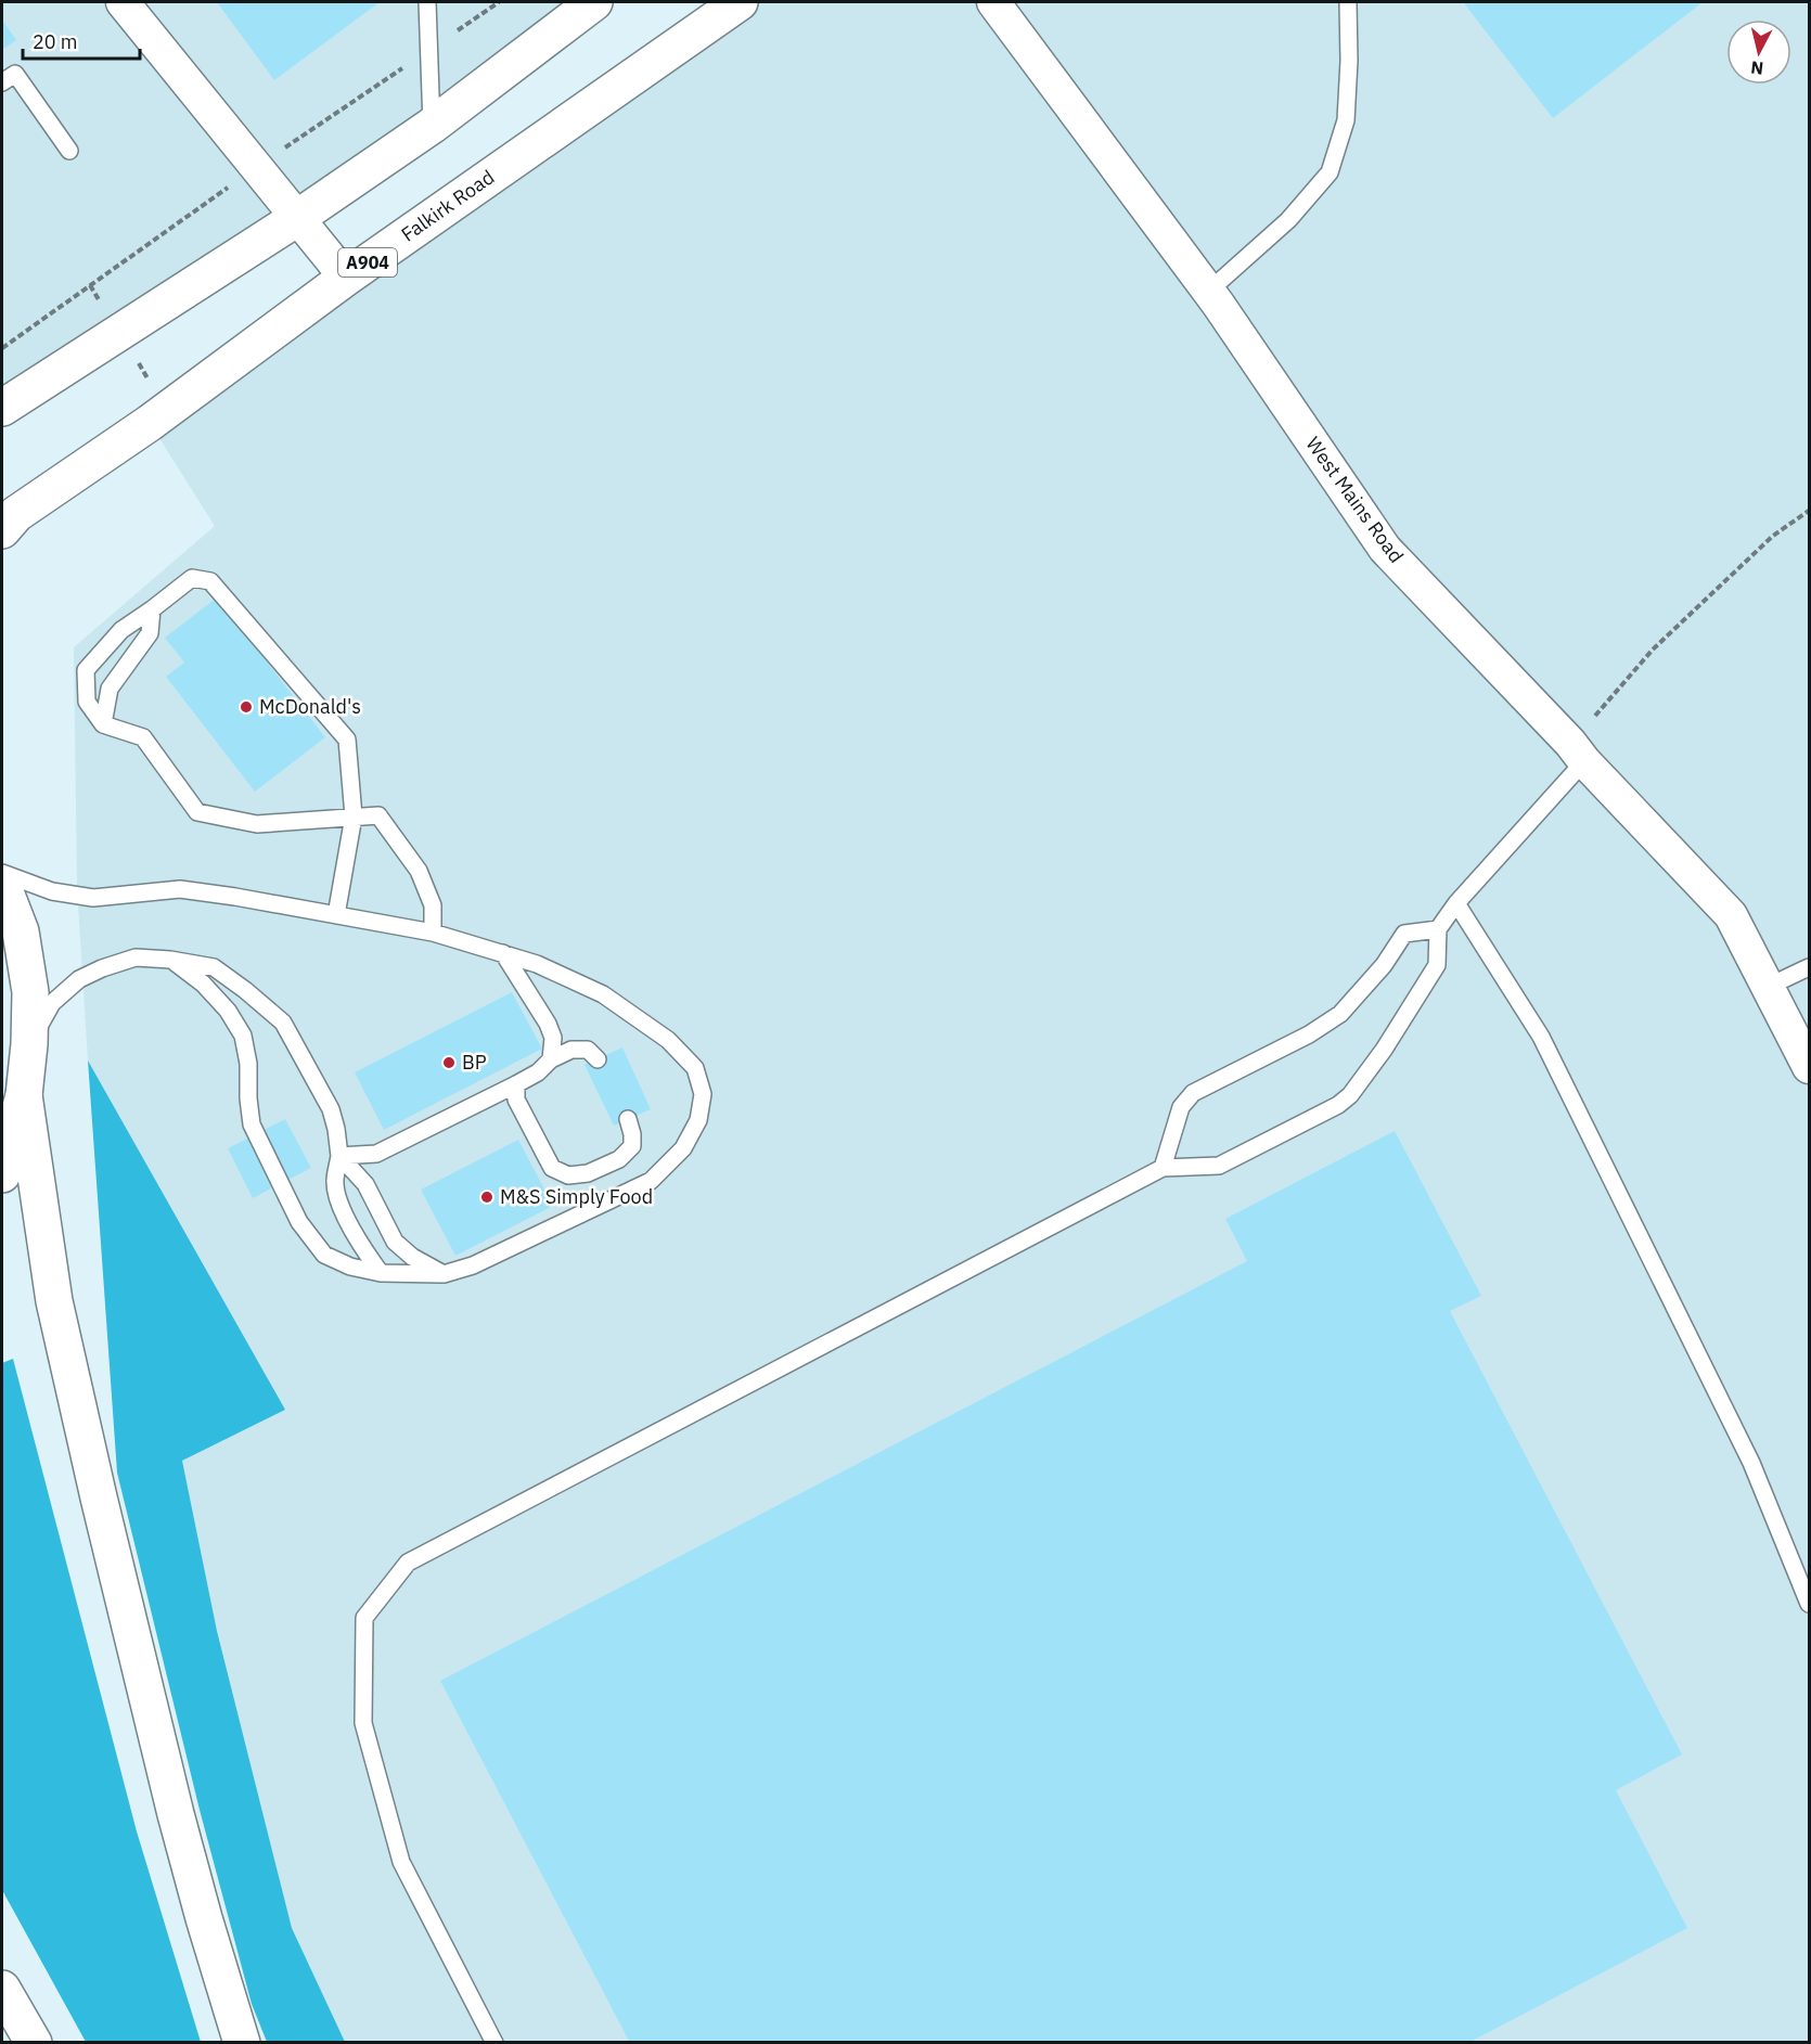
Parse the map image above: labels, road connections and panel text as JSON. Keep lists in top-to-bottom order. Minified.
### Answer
{"streets":{"main road":["Falkirk Road","A904"],"street":["West Mains Road"]},"places":["McDonald's","BP","M&S Simply Food"],"scale_bar":"20 m","north":"bottom"}
